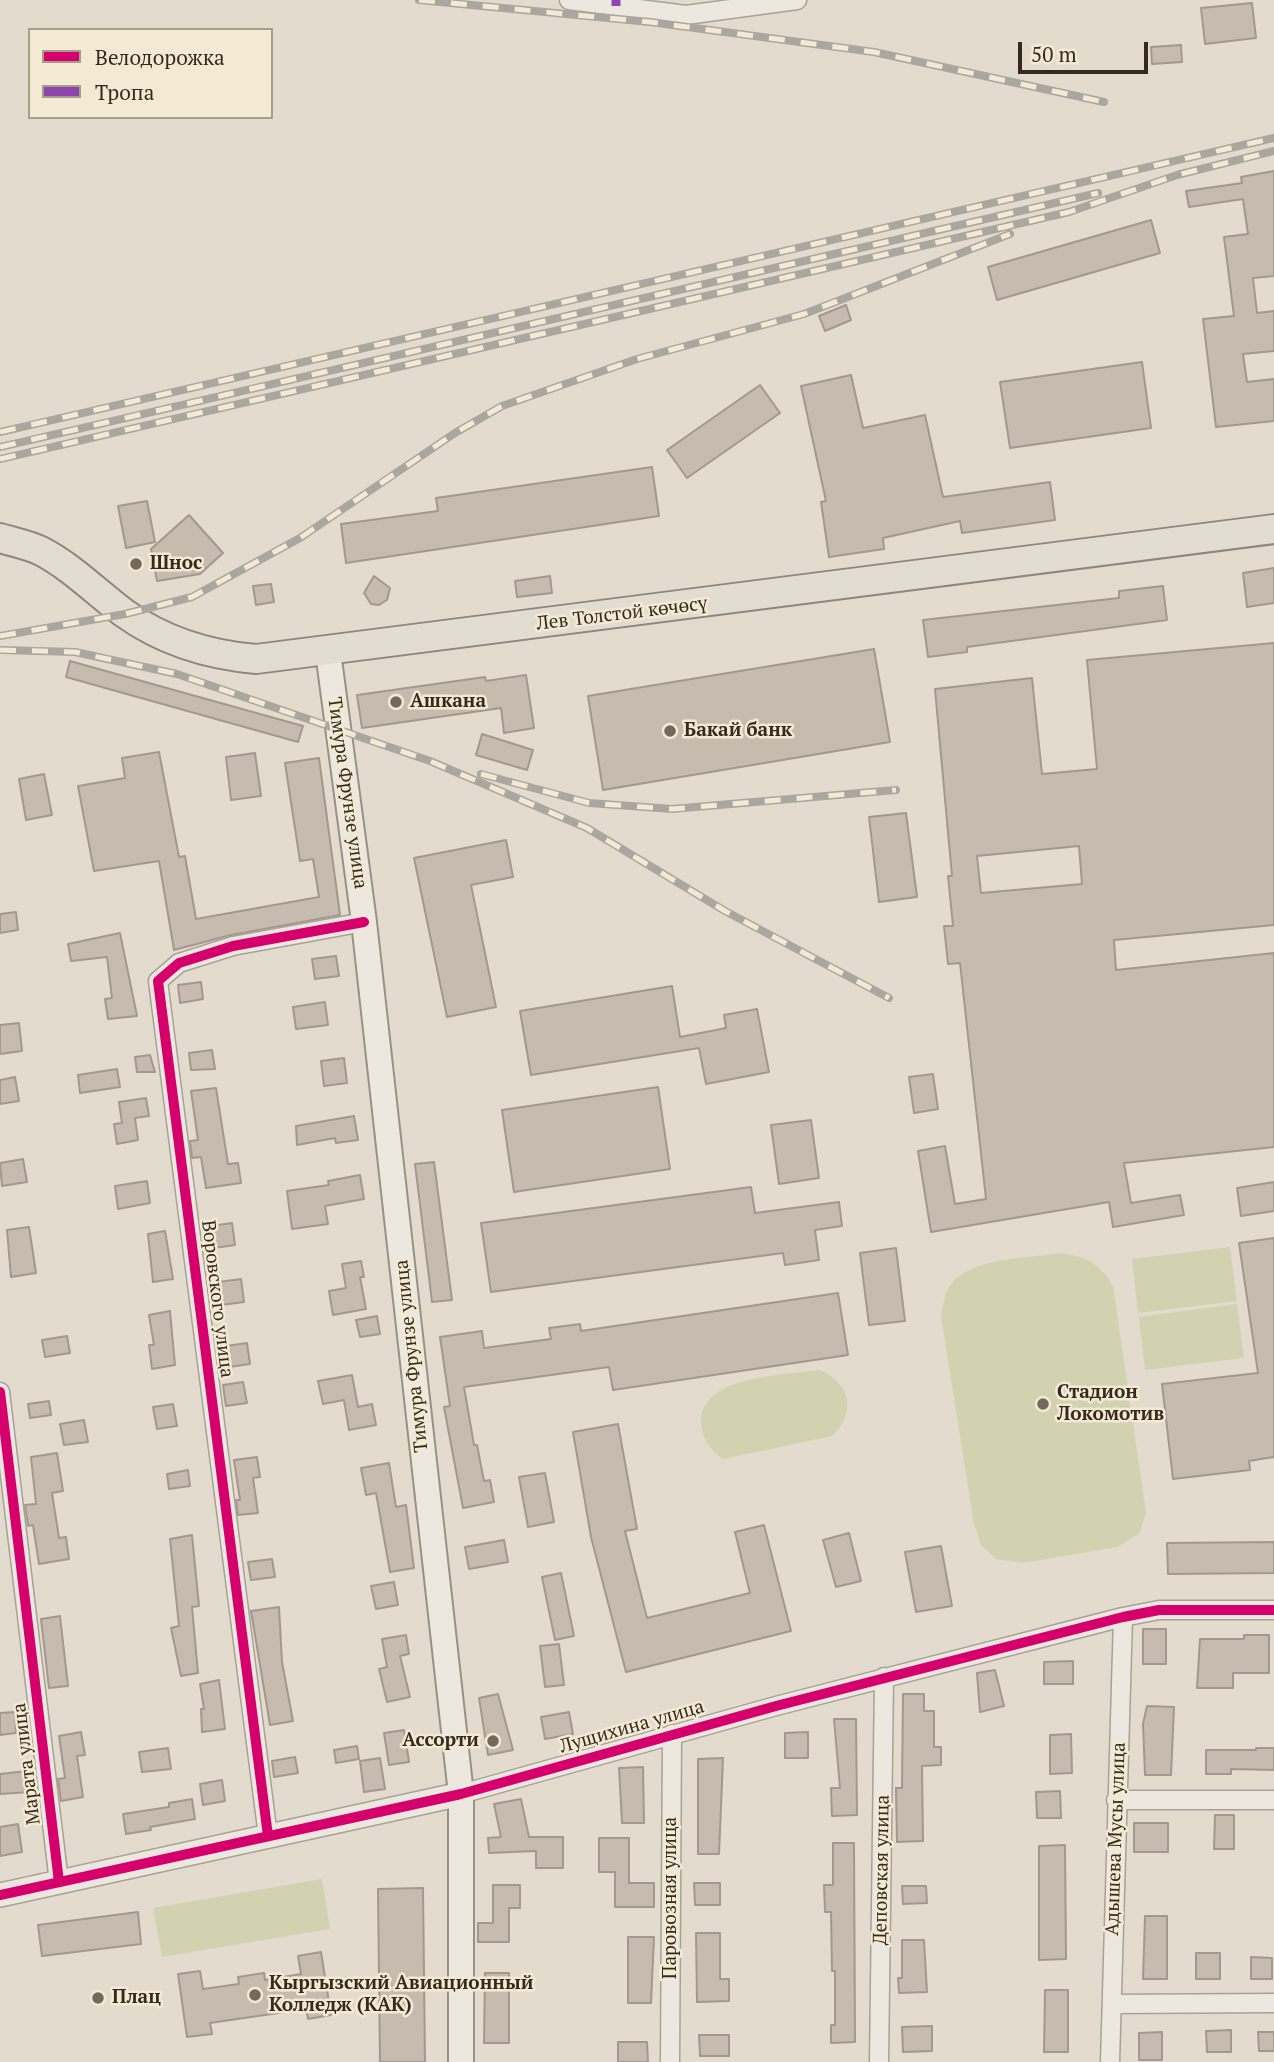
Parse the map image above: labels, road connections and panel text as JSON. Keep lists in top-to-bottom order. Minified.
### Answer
{"streets":{"main road":["Лев Толстой көчөсү","Тимура Фрунзе улица"],"street":["Воровского улица","Лущихина улица","Марата улица","Адышева Мусы улица","Деповская улица","Паровозная улица"]},"crossings":[["Лев Толстой көчөсү","Тимура Фрунзе улица"],["Тимура Фрунзе улица","Воровского улица"],["Тимура Фрунзе улица","Лущихина улица"],["Воровского улица","Лущихина улица"],["Лущихина улица","Марата улица"],["Лущихина улица","Адышева Мусы улица"],["Лущихина улица","Деповская улица"],["Лущихина улица","Паровозная улица"]],"places":["Шнос","Ашкана","Бакай банк","Стадион Локомотив","Ассорти","Кыргызский Авиационный Колледж (КАК)","Плац"],"legend":["Велодорожка","Тропа"],"scale_bar":"50 m"}
